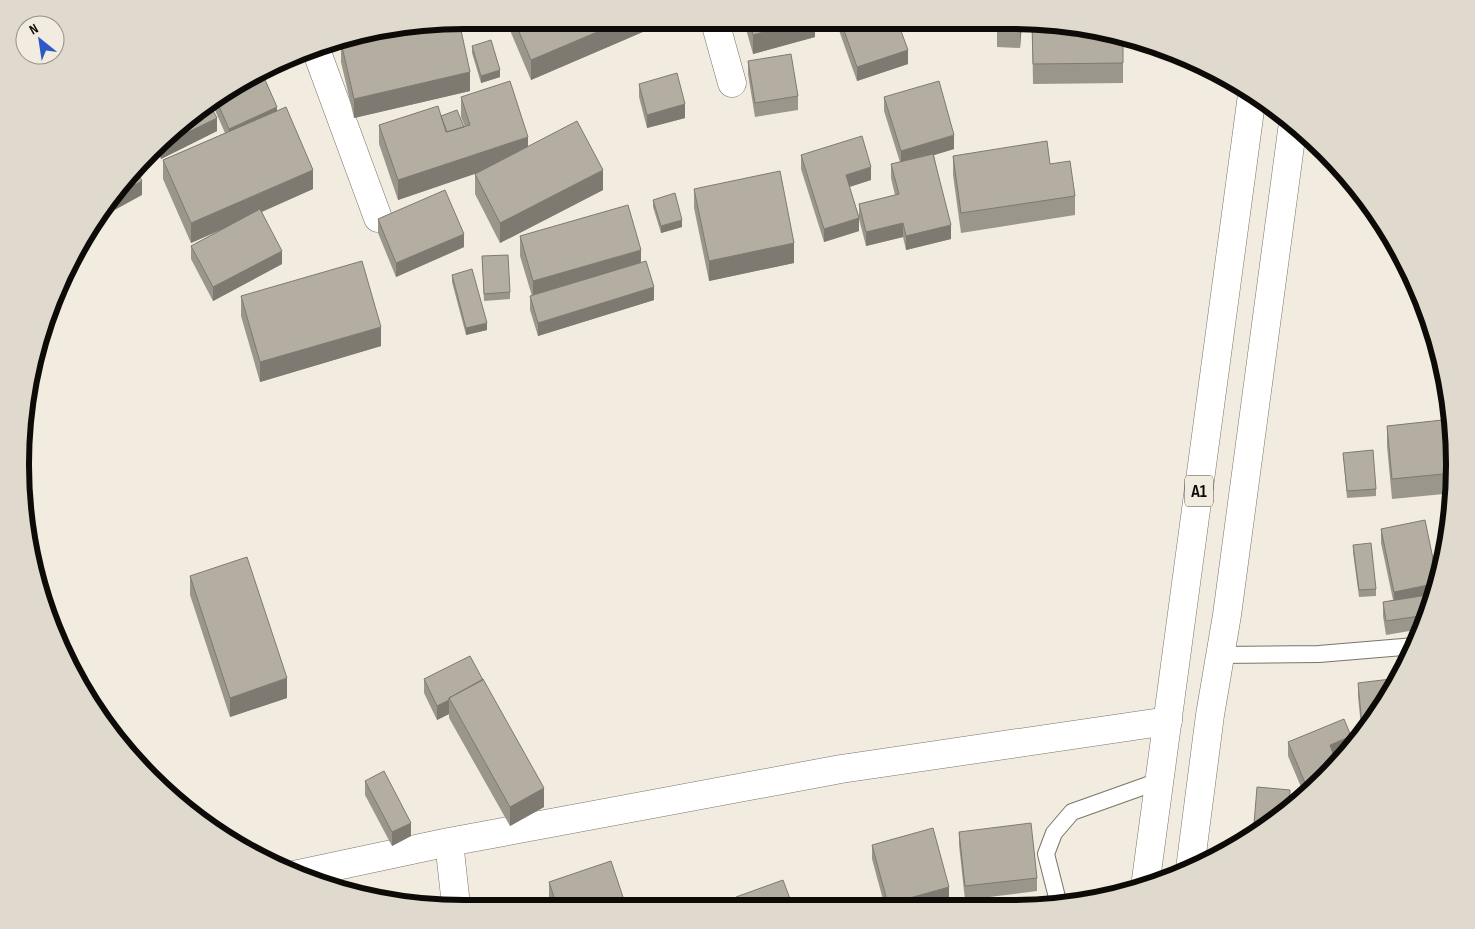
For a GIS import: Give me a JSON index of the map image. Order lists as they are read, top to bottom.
{
  "streets": {
    "main road": ["A1"]
  },
  "north": "top left"
}
